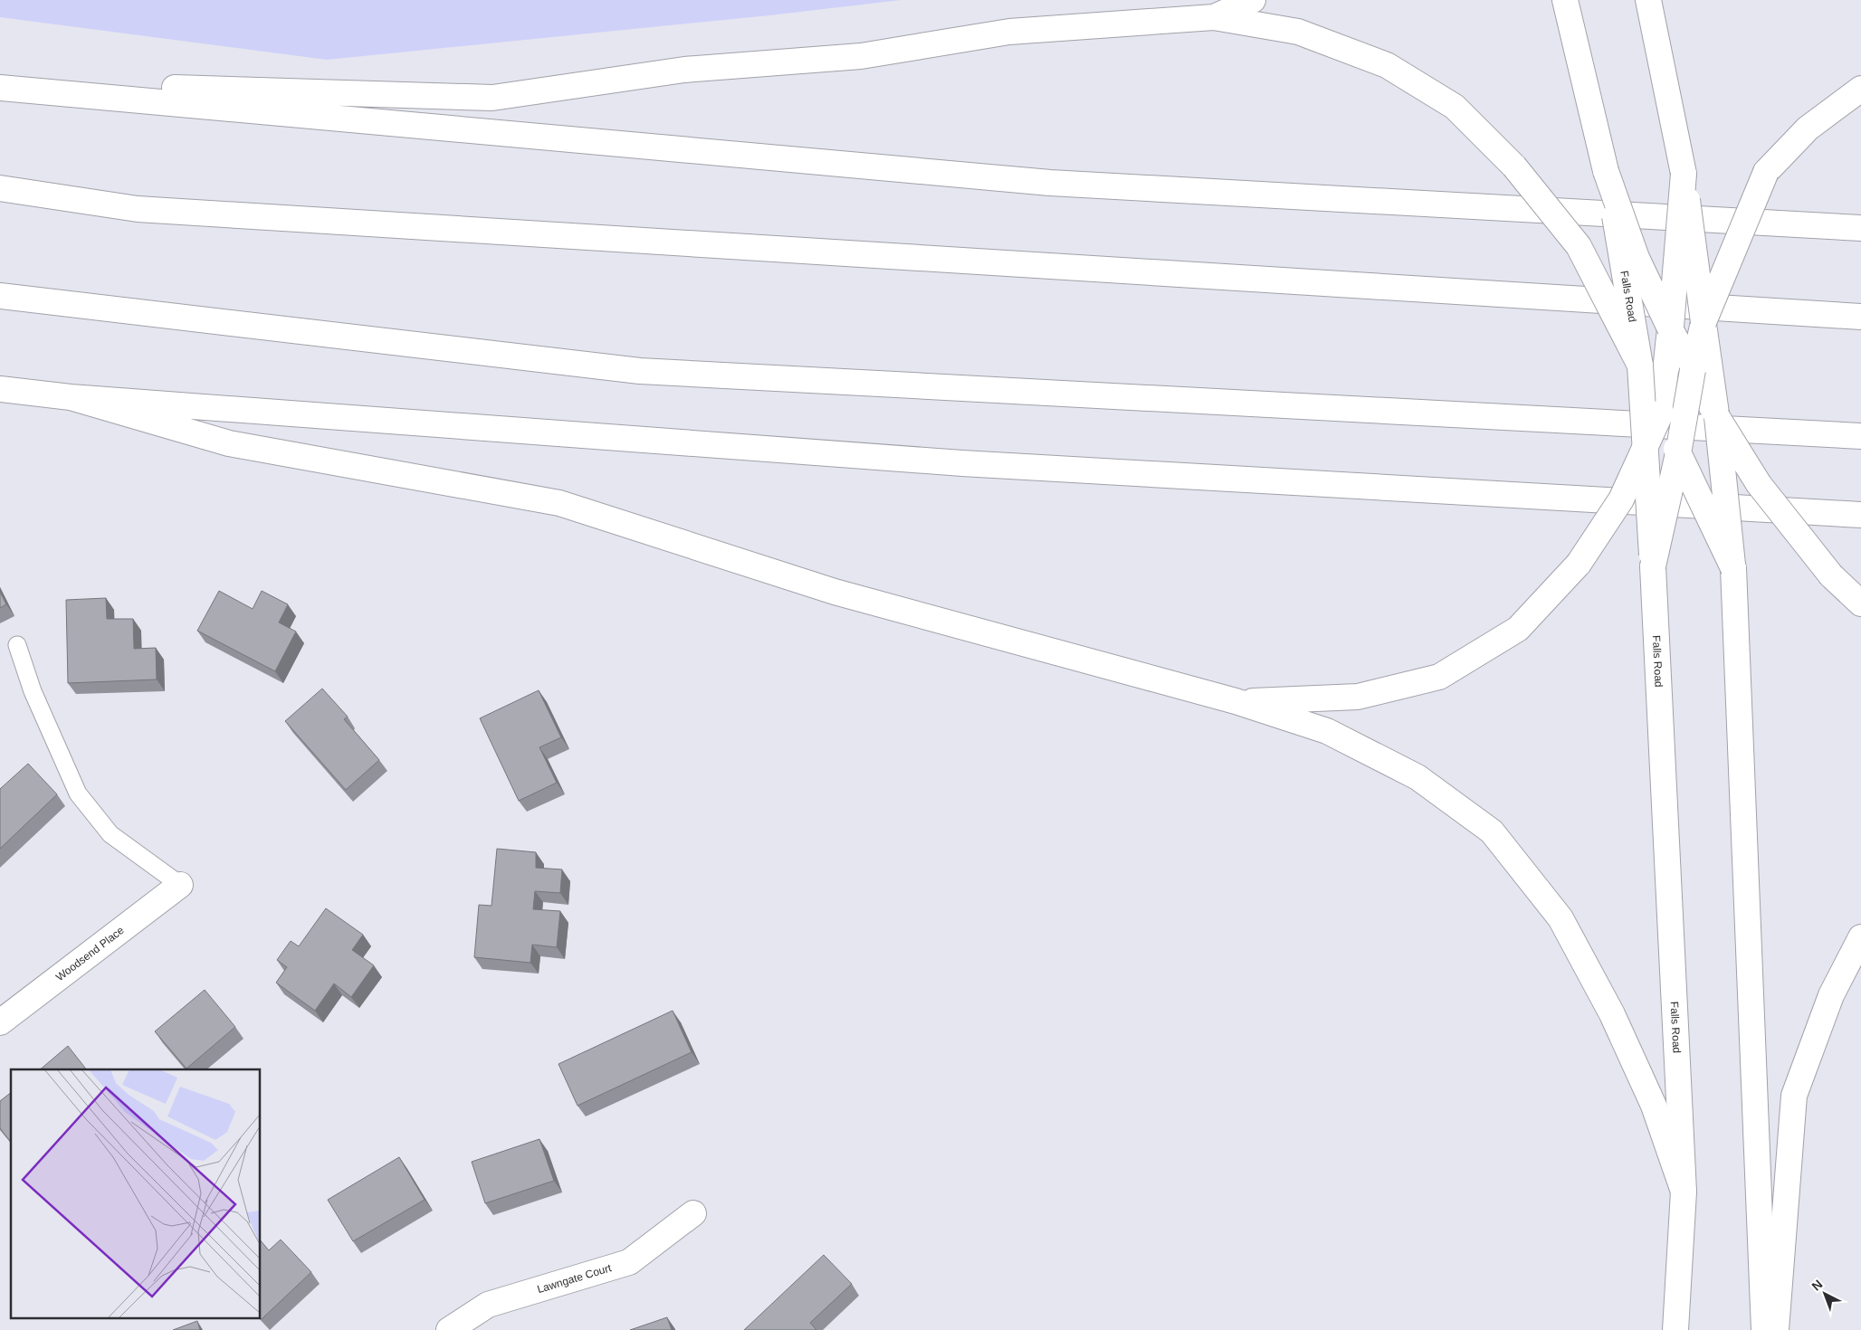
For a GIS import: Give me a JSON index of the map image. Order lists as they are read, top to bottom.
{
  "streets": {
    "main road": ["Falls Road", "Woodsend Place", "Lawngate Court"]
  },
  "north": "top left"
}
